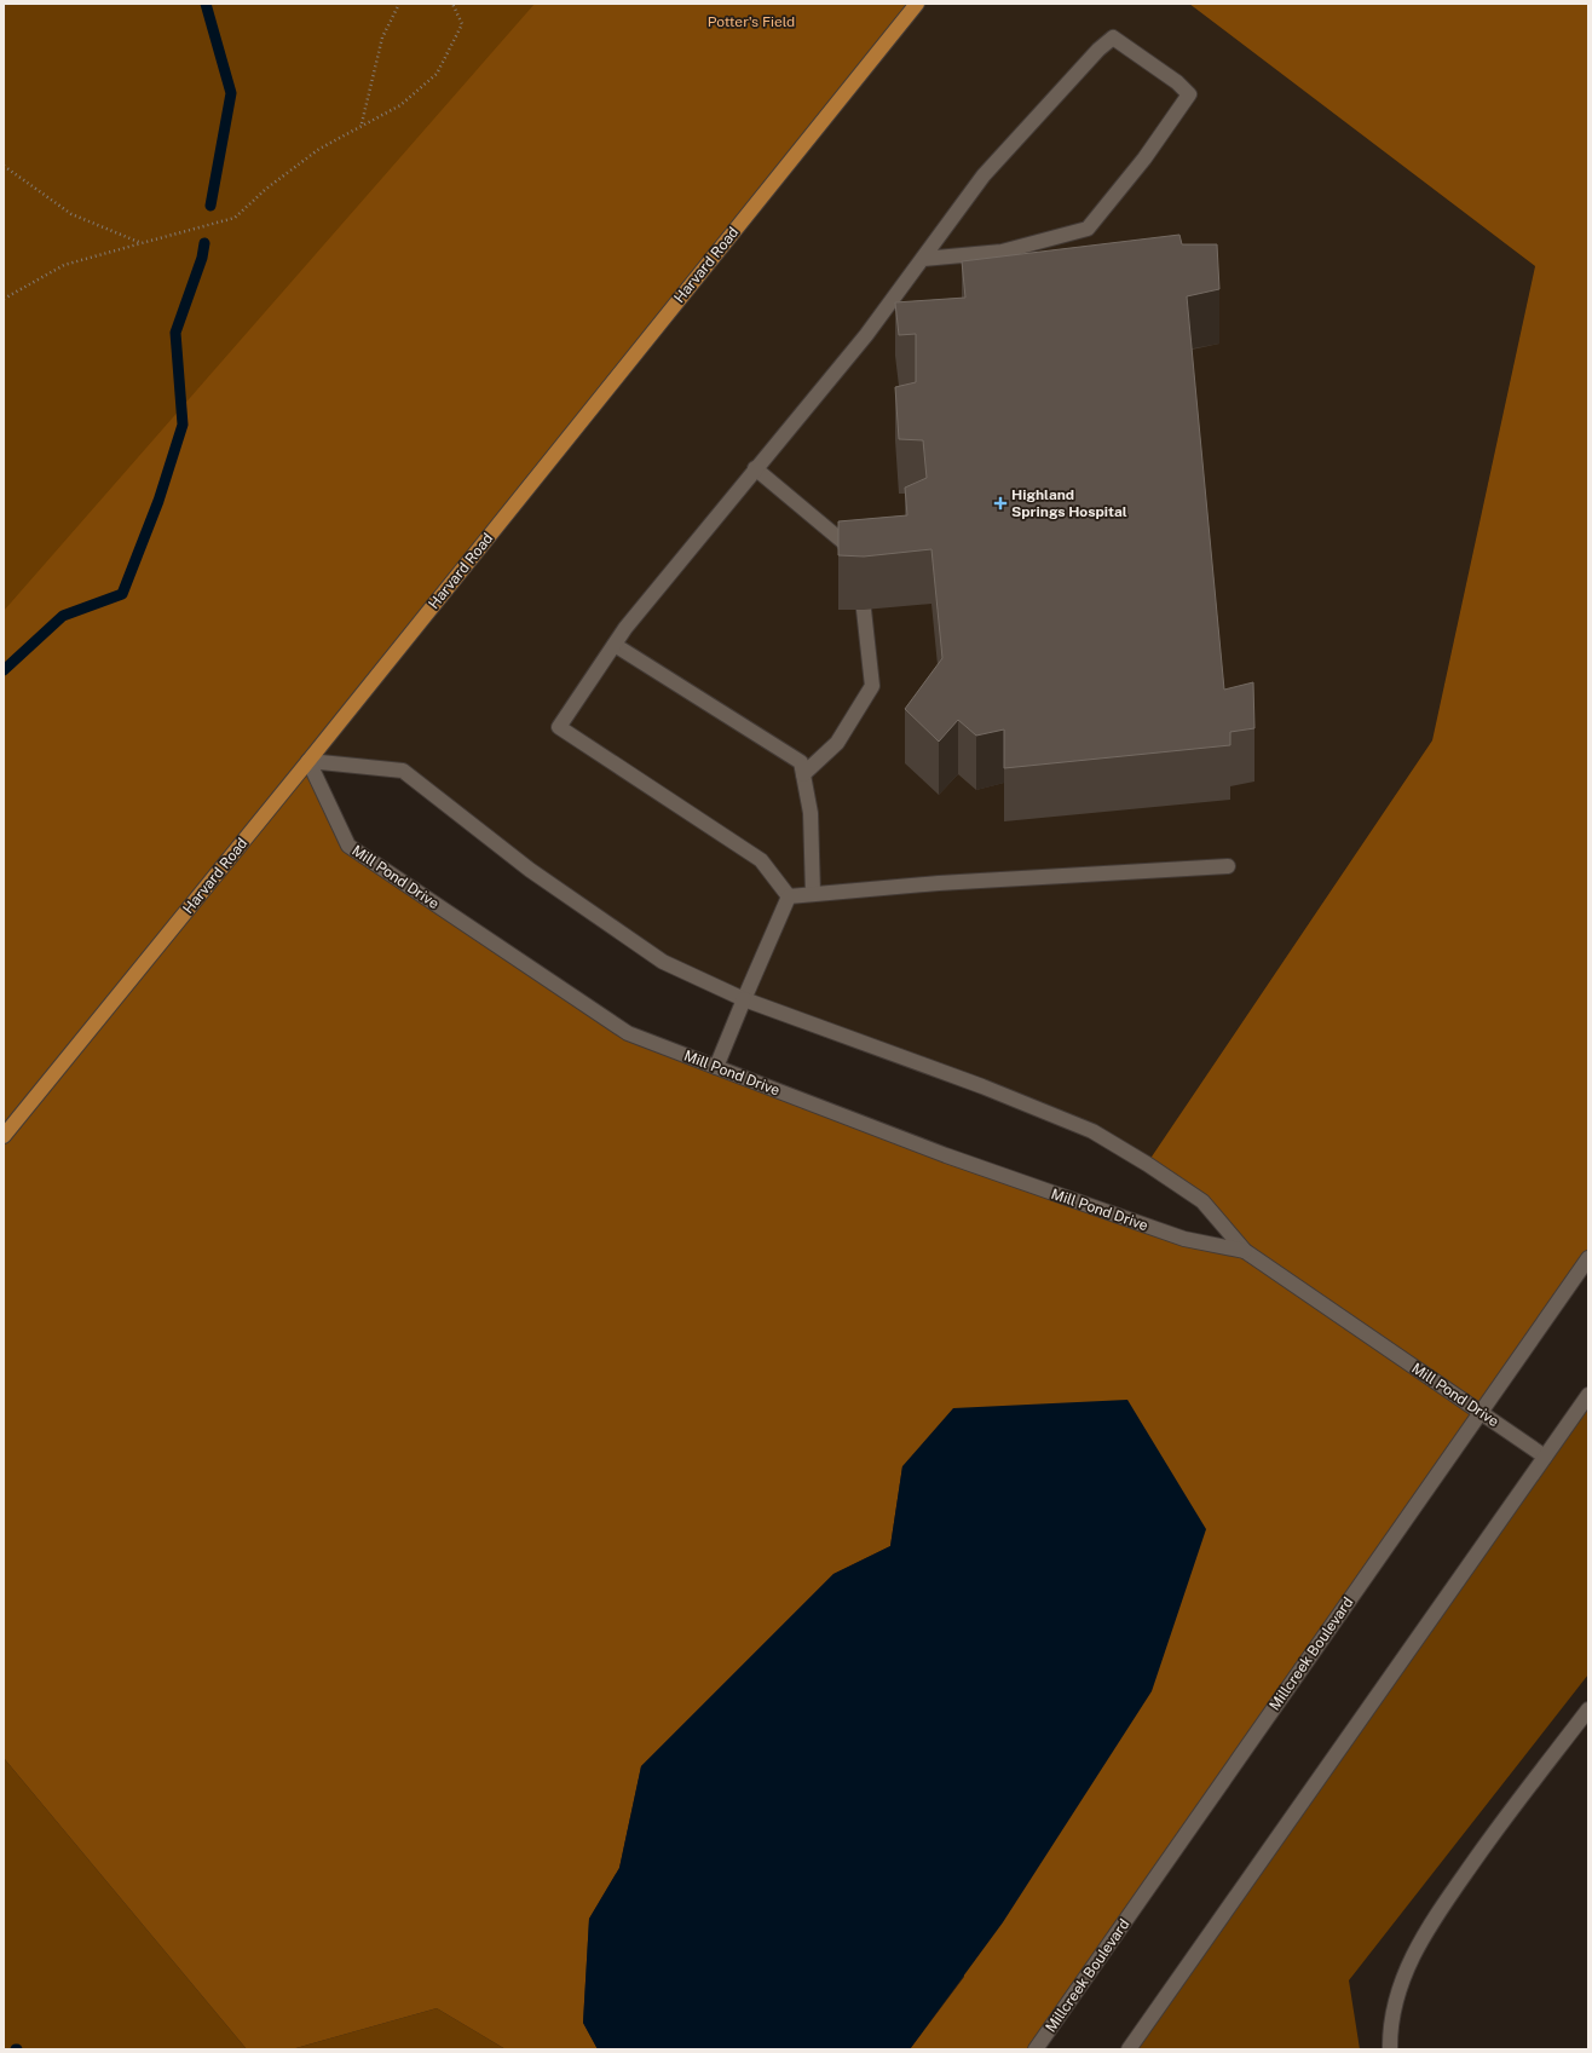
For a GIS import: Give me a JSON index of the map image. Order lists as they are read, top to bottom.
{
  "streets": {
    "main road": ["Harvard Road"],
    "street": ["Mill Pond Drive", "Millcreek Boulevard"]
  },
  "crossings": [
    ["Harvard Road", "Mill Pond Drive"],
    ["Mill Pond Drive", "Millcreek Boulevard"]
  ],
  "parks": ["Potter's Field"],
  "places": {
    "health": ["Highland Springs Hospital"]
  }
}
